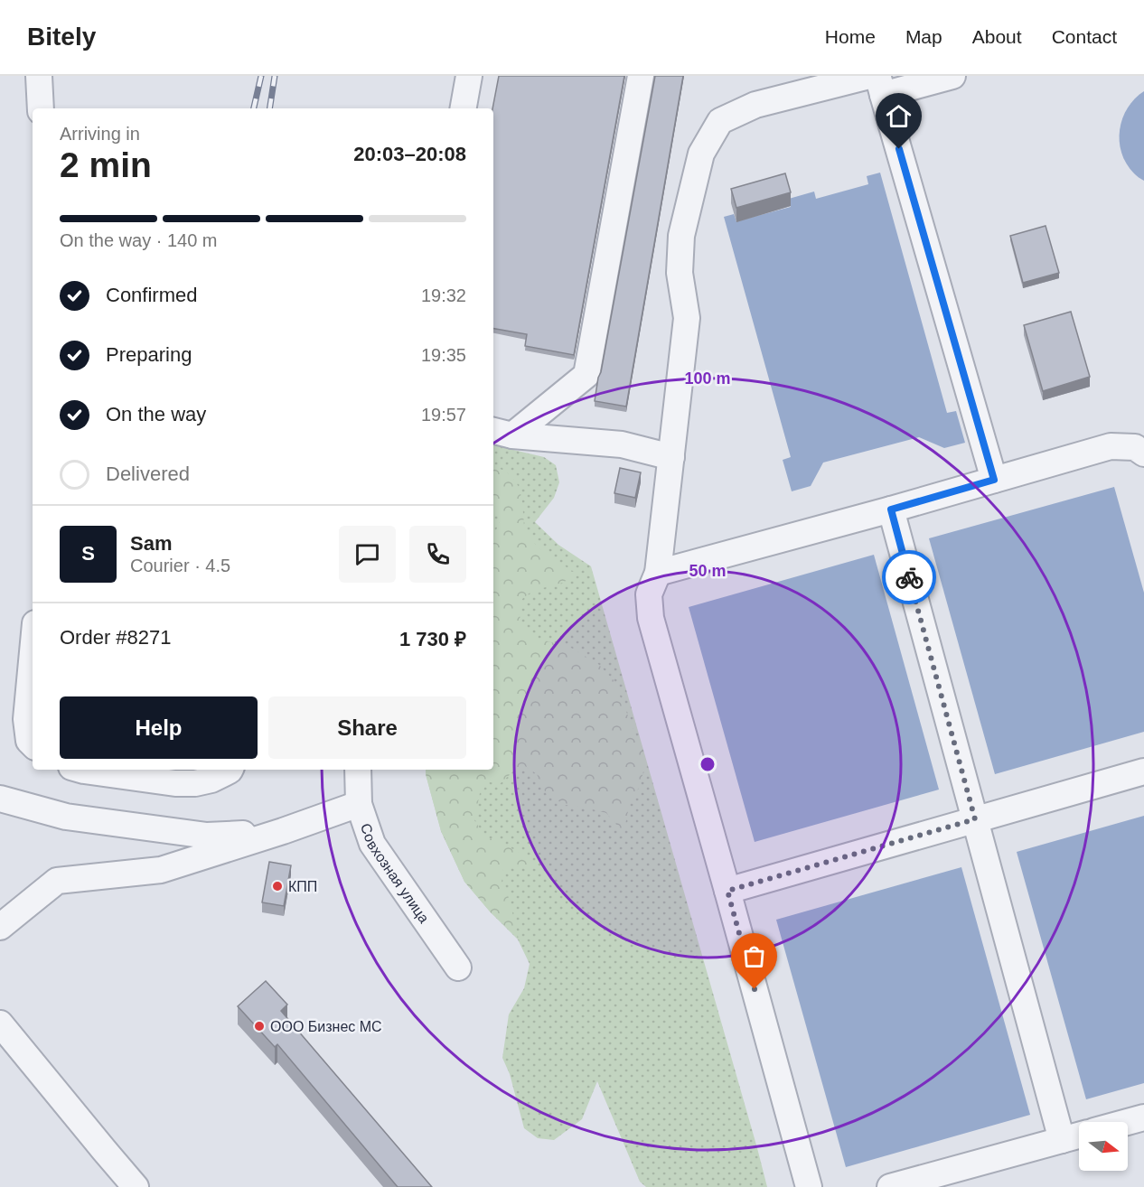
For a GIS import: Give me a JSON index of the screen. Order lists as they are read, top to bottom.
{
  "streets": {
    "street": ["Совхозная улица"]
  },
  "places": ["КПП", "ООО Бизнес МС"],
  "north": "right",
  "page": {
    "header": "Bitely",
    "nav": [
      "Home",
      "Map",
      "About",
      "Contact"
    ],
    "heading": ["2 min", "Arriving in", "20:03–20:08"],
    "panel": [
      "Sam",
      "Courier · 4.5",
      "Order #8271",
      "1 730 ₽"
    ],
    "bar": "On the way · 140 m",
    "list": [
      ["Confirmed", "19:32"],
      ["Preparing", "19:35"],
      ["On the way", "19:57"],
      "Delivered"
    ],
    "round": "S",
    "buttons": ["Help", "Share"]
  },
  "rings": ["100 m", "50 m"]
}
